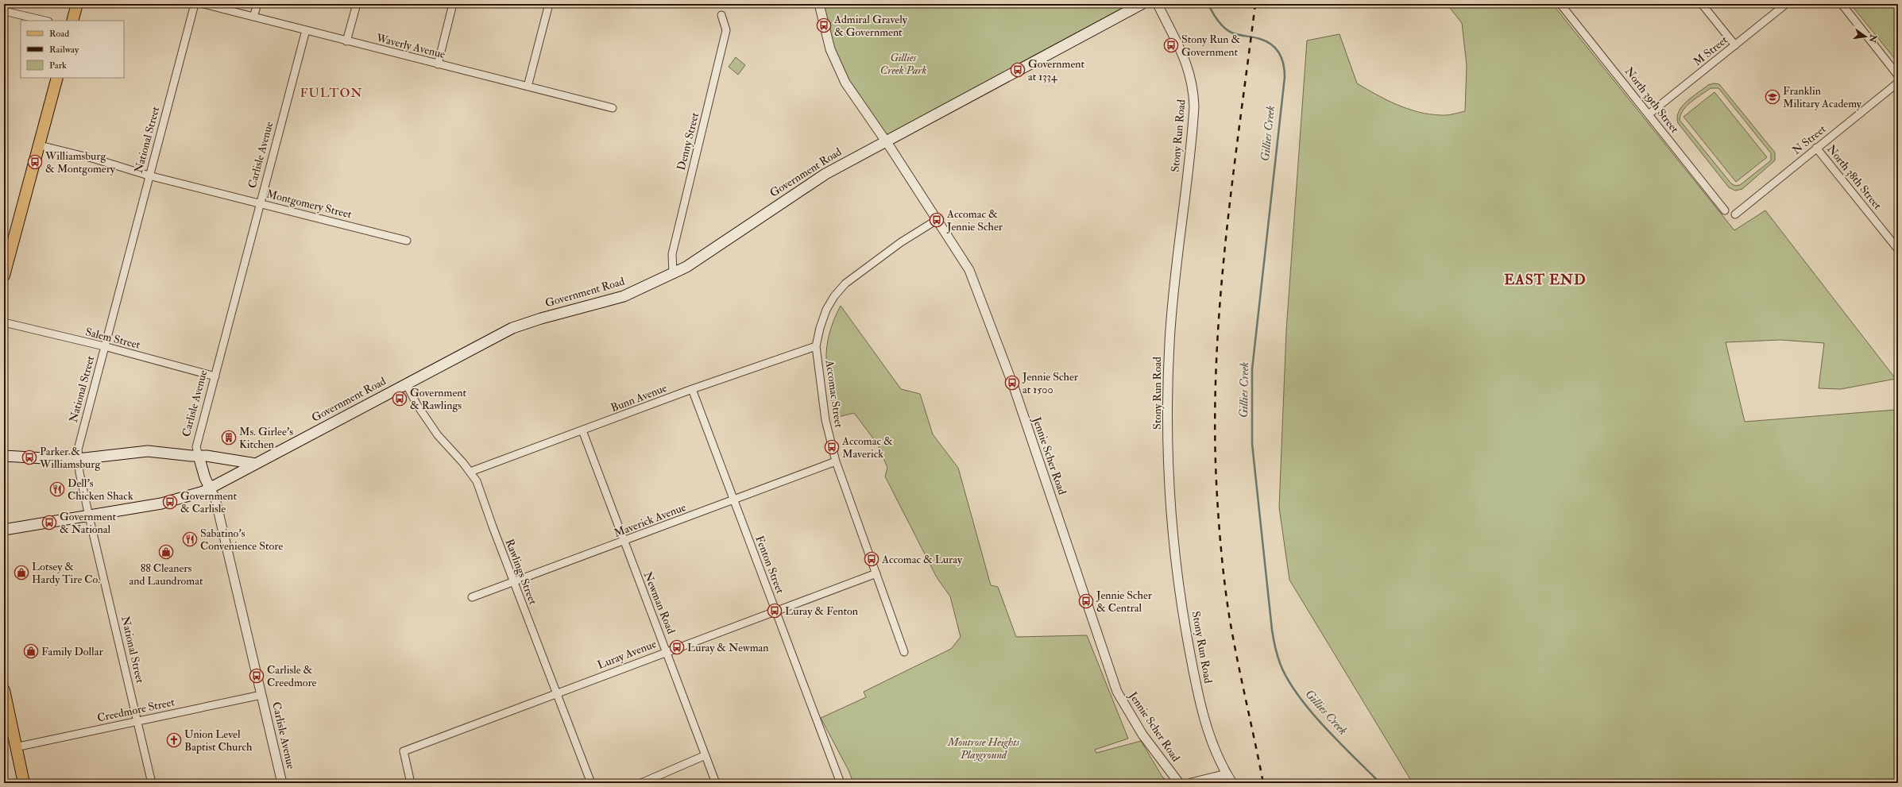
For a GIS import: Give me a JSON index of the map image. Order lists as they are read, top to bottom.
{
  "streets": {
    "main road": ["Carlisle Avenue", "Government Road"],
    "street": [
      "Waverly Avenue",
      "M Street",
      "North 39th Street",
      "Stony Run Road",
      "National Street",
      "N Street",
      "Denny Street",
      "North 38th Street",
      "Montgomery Street",
      "Salem Street",
      "Accomac Street",
      "Bunn Avenue",
      "Jennie Scher Road",
      "Maverick Avenue",
      "Fenton Street",
      "Rawlings Street",
      "Newman Road",
      "Luray Avenue",
      "Creedmore Street"
    ]
  },
  "crossings": [
    ["Waverly Avenue", "Carlisle Avenue"],
    ["M Street", "North 39th Street"],
    ["National Street", "Government Road"],
    ["National Street", "Montgomery Street"],
    ["National Street", "Salem Street"],
    ["National Street", "Creedmore Street"],
    ["N Street", "North 38th Street"],
    ["Denny Street", "Government Road"],
    ["Carlisle Avenue", "Government Road"],
    ["Carlisle Avenue", "Montgomery Street"],
    ["Carlisle Avenue", "Salem Street"],
    ["Carlisle Avenue", "Creedmore Street"],
    ["Government Road", "Jennie Scher Road"],
    ["Government Road", "Rawlings Street"],
    ["Accomac Street", "Bunn Avenue"],
    ["Accomac Street", "Jennie Scher Road"],
    ["Accomac Street", "Maverick Avenue"],
    ["Accomac Street", "Luray Avenue"],
    ["Bunn Avenue", "Fenton Street"],
    ["Bunn Avenue", "Rawlings Street"],
    ["Bunn Avenue", "Newman Road"],
    ["Maverick Avenue", "Fenton Street"],
    ["Maverick Avenue", "Rawlings Street"],
    ["Maverick Avenue", "Newman Road"],
    ["Fenton Street", "Luray Avenue"],
    ["Rawlings Street", "Luray Avenue"],
    ["Newman Road", "Luray Avenue"]
  ],
  "districts": ["FULTON", "EAST END"],
  "water": ["Gillies Creek"],
  "parks": ["Gillies Creek Park", "Montrose Heights Playground"],
  "places": {
    "bus stop": [
      "Admiral Gravely & Government",
      "Stony Run & Government",
      "Government at 1334",
      "Williamsburg & Montgomery",
      "Accomac & Jennie Scher",
      "Jennie Scher at 1500",
      "Government & Rawlings",
      "Accomac & Maverick",
      "Parker & Williamsburg",
      "Government & Carlisle",
      "Government & National",
      "Accomac & Luray",
      "Jennie Scher & Central",
      "Luray & Fenton",
      "Luray & Newman",
      "Carlisle & Creedmore"
    ],
    "school or university": ["Franklin Military Academy"],
    "building": ["Ms. Girlee's Kitchen"],
    "restaurant": ["Dell's Chicken Shack", "Sabatino's Convenience Store"],
    "shop": ["88 Cleaners and Laundromat", "Lotsey & Hardy Tire Co.", "Family Dollar"],
    "church": ["Union Level Baptist Church"]
  },
  "legend": ["Road", "Railway", "Park"],
  "north": "right"
}
